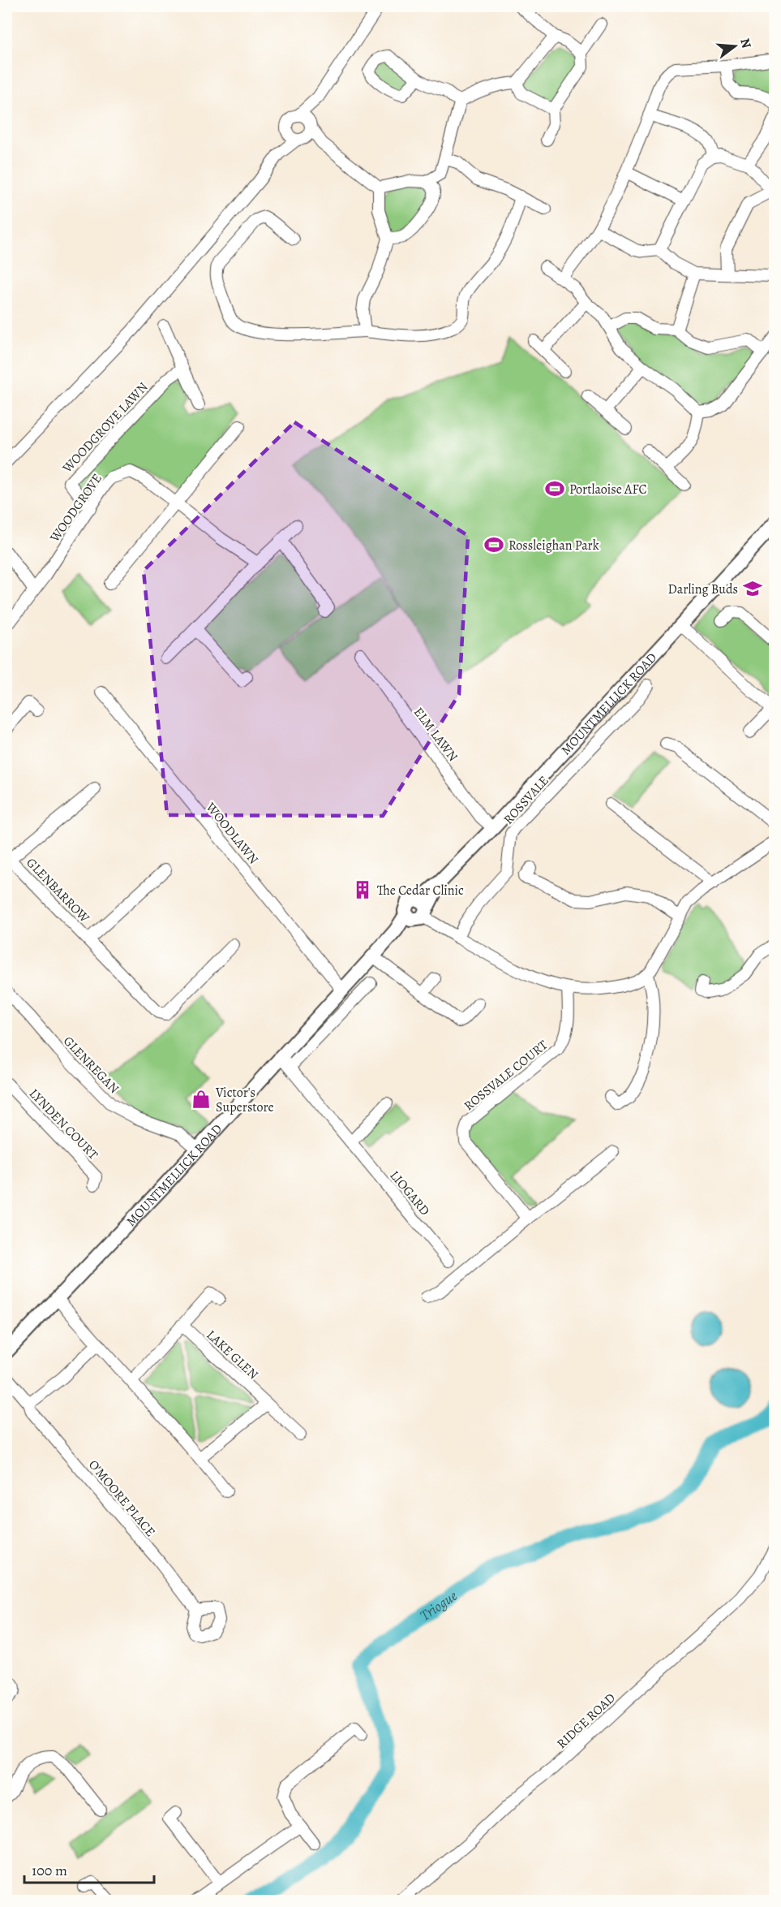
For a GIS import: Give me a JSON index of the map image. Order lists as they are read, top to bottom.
{
  "streets": {
    "main road": ["MOUNTMELLICK ROAD"],
    "street": [
      "WOODGROVE LAWN",
      "WOODGROVE",
      "ELM LAWN",
      "ROSSVALE",
      "WOODLAWN",
      "GLENBARROW",
      "GLENREGAN",
      "ROSSVALE COURT",
      "LYNDEN COURT",
      "LIOGARD",
      "LAKE GLEN",
      "O'MOORE PLACE",
      "RIDGE ROAD"
    ]
  },
  "crossings": [
    ["WOODGROVE LAWN", "WOODGROVE"],
    ["MOUNTMELLICK ROAD", "ELM LAWN"],
    ["MOUNTMELLICK ROAD", "WOODLAWN"],
    ["MOUNTMELLICK ROAD", "GLENREGAN"],
    ["MOUNTMELLICK ROAD", "LIOGARD"]
  ],
  "water": ["Triogue"],
  "places": {
    "sports": ["Portlaoise AFC", "Rossleighan Park"],
    "school or university": ["Darling Buds"],
    "building": ["The Cedar Clinic"],
    "shop": ["Victor's Superstore"]
  },
  "scale_bar": "100 m",
  "north": "right"
}
